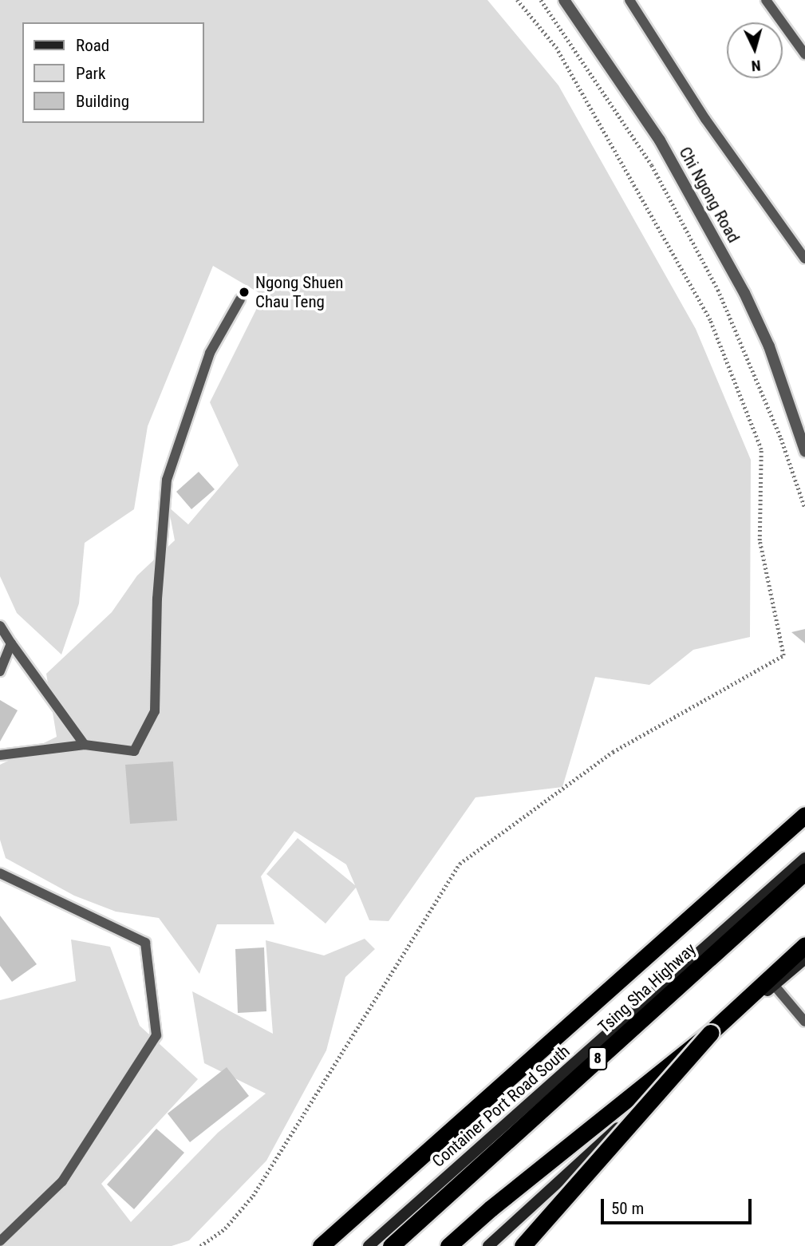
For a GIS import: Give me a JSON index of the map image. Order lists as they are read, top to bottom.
{
  "streets": {
    "highway": ["Tsing Sha Highway", "8"],
    "street": ["Chi Ngong Road", "Container Port Road South"]
  },
  "places": ["Ngong Shuen Chau Teng"],
  "legend": ["Road", "Park", "Building"],
  "scale_bar": "50 m",
  "north": "bottom"
}
